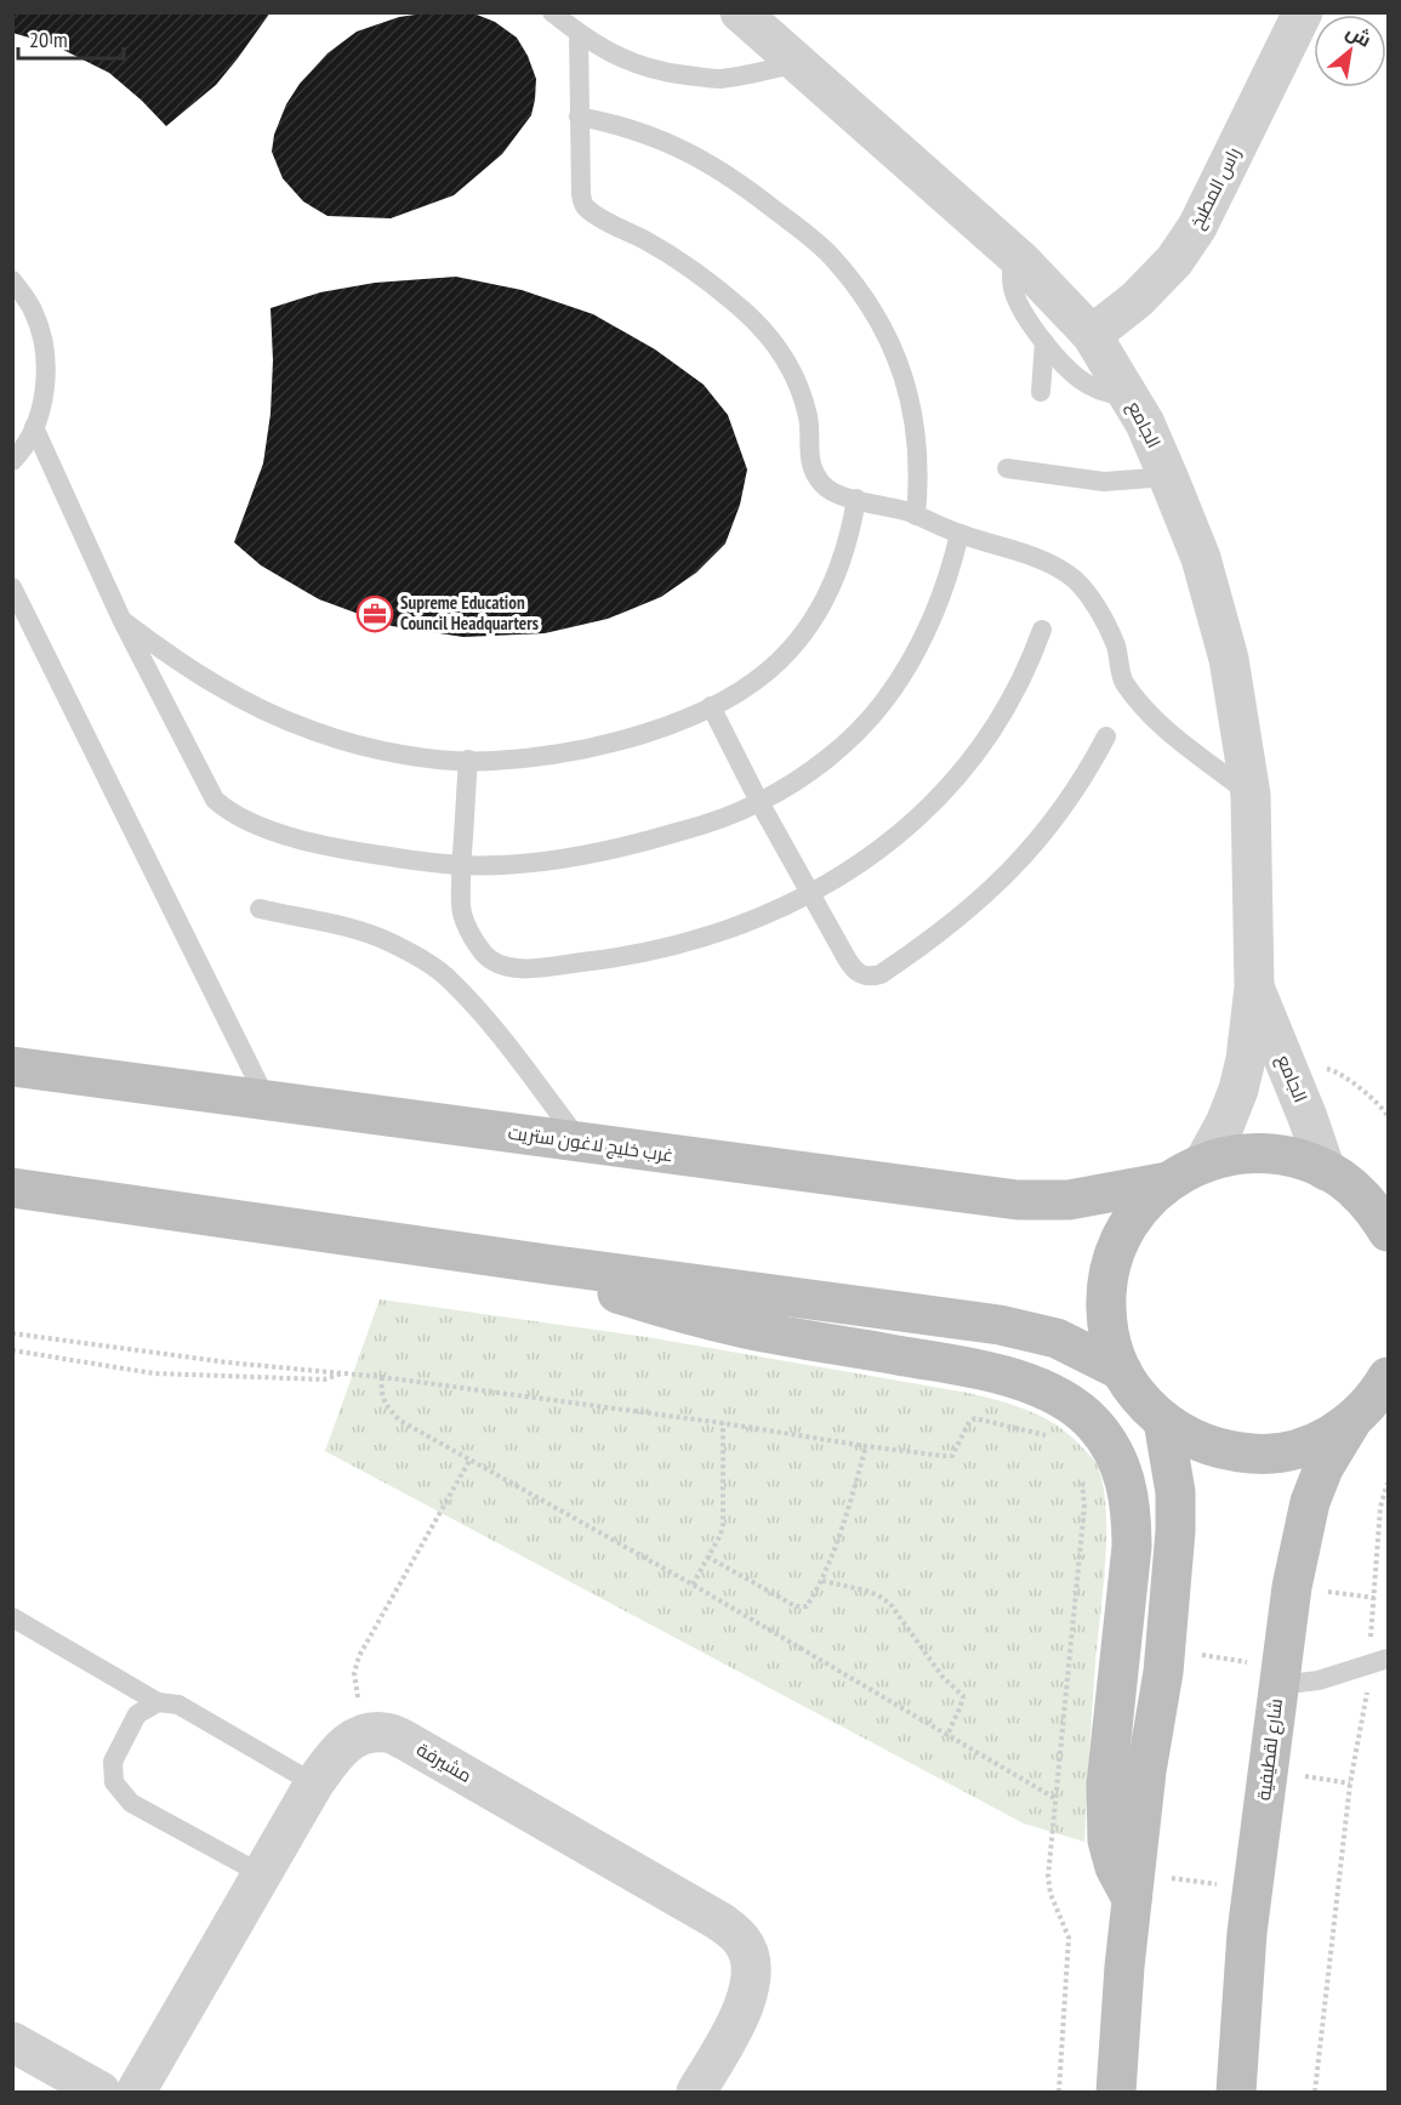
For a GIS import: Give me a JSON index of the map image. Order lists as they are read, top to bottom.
{
  "streets": {
    "street": [
      "راس المطبخ",
      "الجامع",
      "غرب خليج لاغون ستريت",
      "شارع لقطيفية",
      "مشيرفة"
    ]
  },
  "crossings": [
    ["راس المطبخ", "الجامع"]
  ],
  "places": {
    "office": ["Supreme Education Council Headquarters"]
  },
  "scale_bar": "20 m",
  "north": "top right"
}
